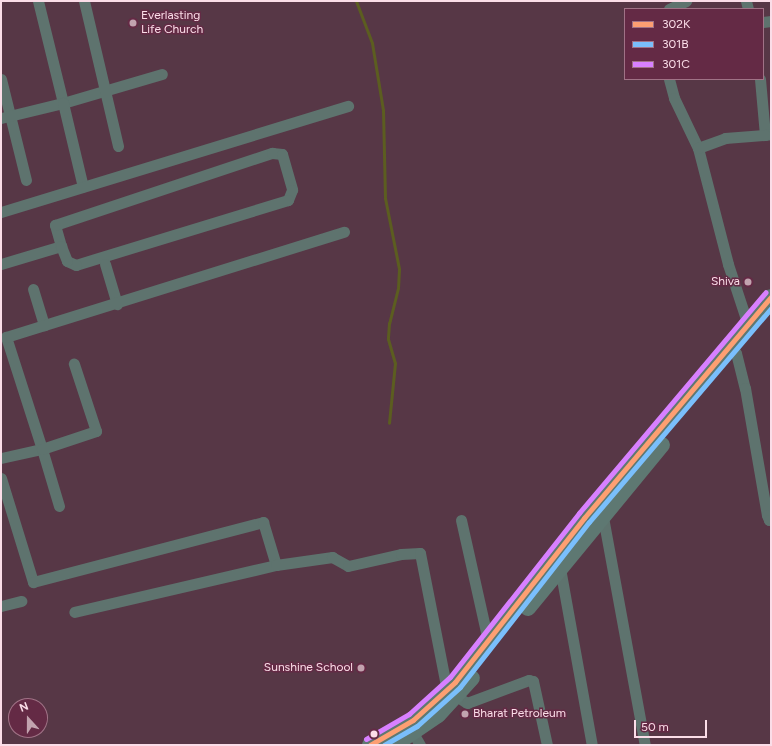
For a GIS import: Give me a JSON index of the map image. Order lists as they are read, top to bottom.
{
  "places": [
    "Everlasting Life Church",
    "Shiva",
    "Sunshine School",
    "Bharat Petroleum"
  ],
  "lines": ["transit line 301C", "transit line 302K", "transit line 301B"],
  "legend": ["302K", "301B", "301C"],
  "scale_bar": "50 m",
  "north": "top"
}
